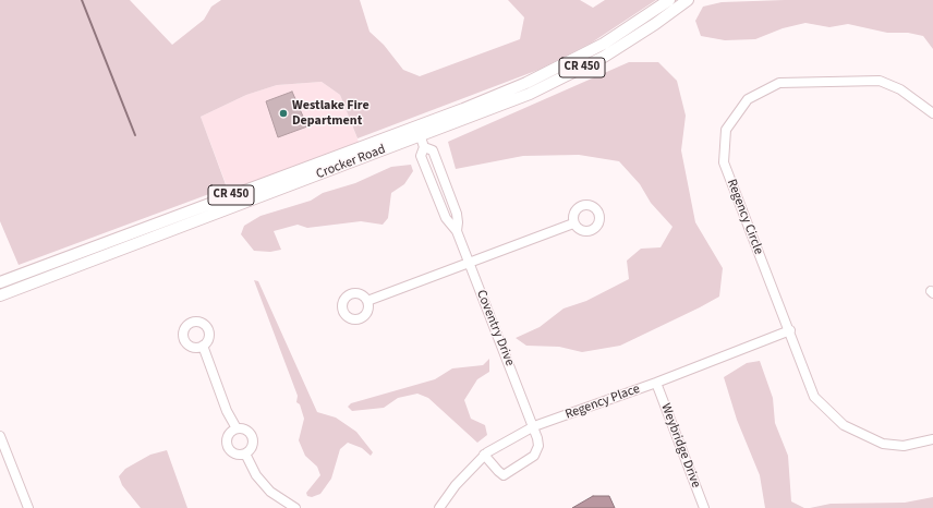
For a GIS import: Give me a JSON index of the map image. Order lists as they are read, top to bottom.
{
  "streets": {
    "main road": ["CR 450", "Crocker Road"],
    "street": [
      "Regency Circle",
      "Coventry Drive",
      "Regency Place",
      "Weybridge Drive"
    ]
  },
  "crossings": [
    ["Crocker Road", "Coventry Drive"],
    ["Regency Circle", "Regency Place"],
    ["Coventry Drive", "Regency Place"],
    ["Regency Place", "Weybridge Drive"]
  ],
  "places": ["Westlake Fire Department"]
}
